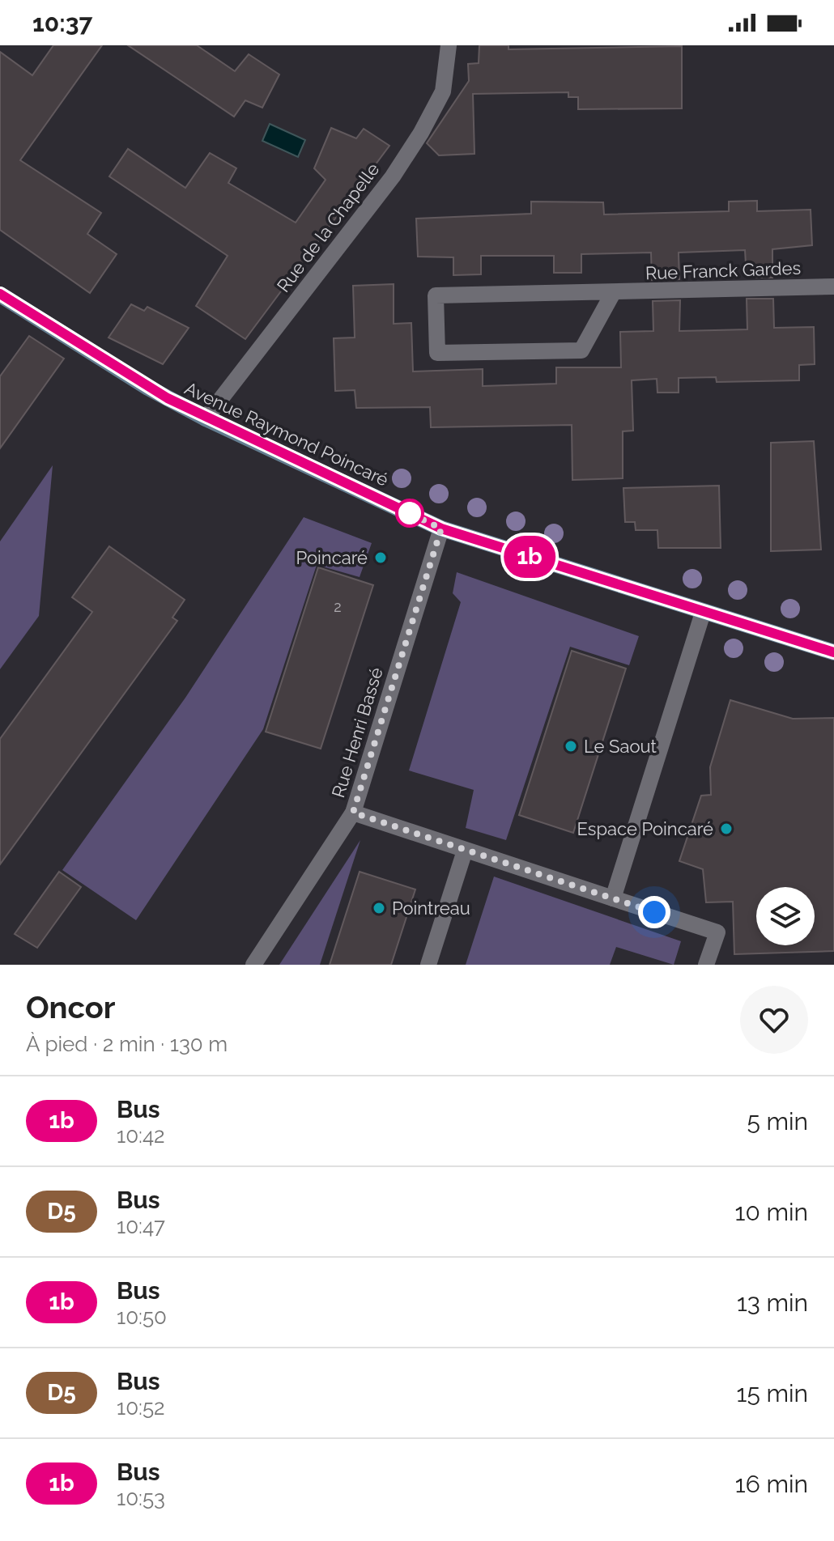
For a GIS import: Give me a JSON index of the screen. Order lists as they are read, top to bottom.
{
  "streets": {
    "main road": ["Avenue Raymond Poincaré"],
    "street": ["Rue de la Chapelle", "Rue Franck Gardes", "Rue Henri Bassé"]
  },
  "crossings": [
    ["Rue de la Chapelle", "Avenue Raymond Poincaré"],
    ["Avenue Raymond Poincaré", "Rue Henri Bassé"]
  ],
  "places": [
    "Poincaré",
    "Le Saout",
    "Espace Poincaré",
    "Pointreau"
  ],
  "lines": ["bus line 1b"],
  "house_numbers": ["2"],
  "page": {
    "status": "10:37",
    "on_map": "1b",
    "heading": ["Oncor", "À pied · 2 min · 130 m"],
    "list": [
      {
        "mark": "1b",
        "name": "Bus",
        "note": "10:42",
        "value": "5 min"
      },
      {
        "mark": "D5",
        "name": "Bus",
        "note": "10:47",
        "value": "10 min"
      },
      {
        "mark": "1b",
        "name": "Bus",
        "note": "10:50",
        "value": "13 min"
      },
      {
        "mark": "D5",
        "name": "Bus",
        "note": "10:52",
        "value": "15 min"
      },
      {
        "mark": "1b",
        "name": "Bus",
        "note": "10:53",
        "value": "16 min"
      }
    ]
  }
}
